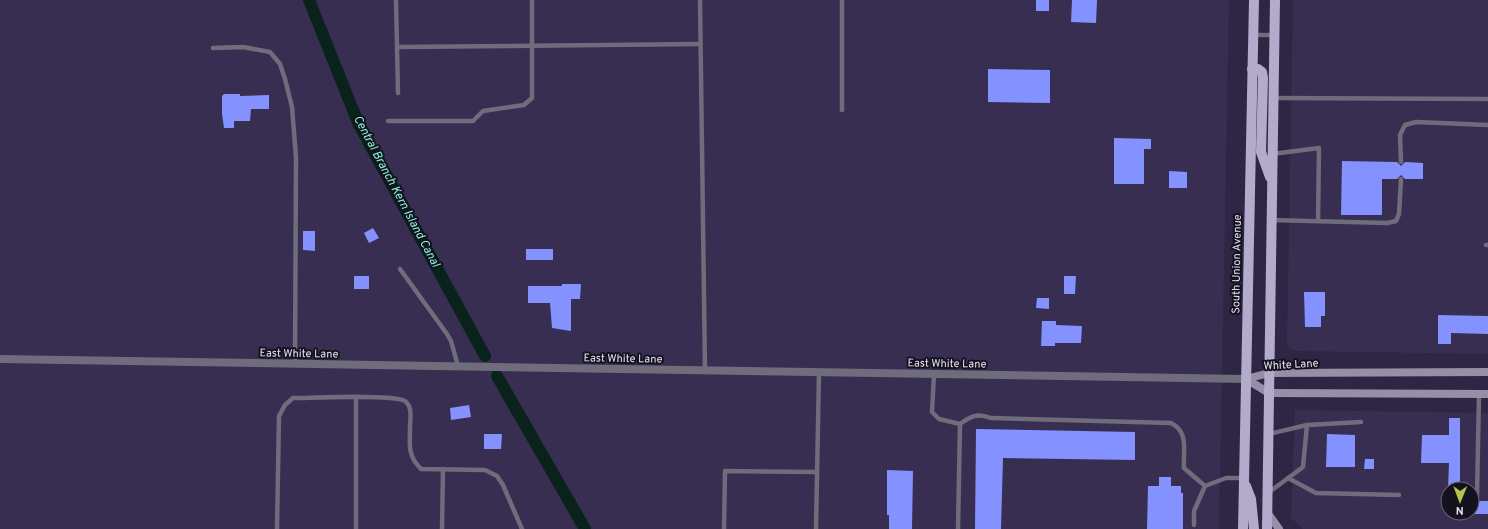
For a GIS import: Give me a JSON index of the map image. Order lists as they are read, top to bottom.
{
  "streets": {
    "main road": ["South Union Avenue", "White Lane"],
    "street": ["East White Lane"]
  },
  "crossings": [
    ["South Union Avenue", "East White Lane"],
    ["South Union Avenue", "White Lane"],
    ["East White Lane", "White Lane"]
  ],
  "water": ["Central Branch Kern Island Canal"],
  "north": "bottom"
}
